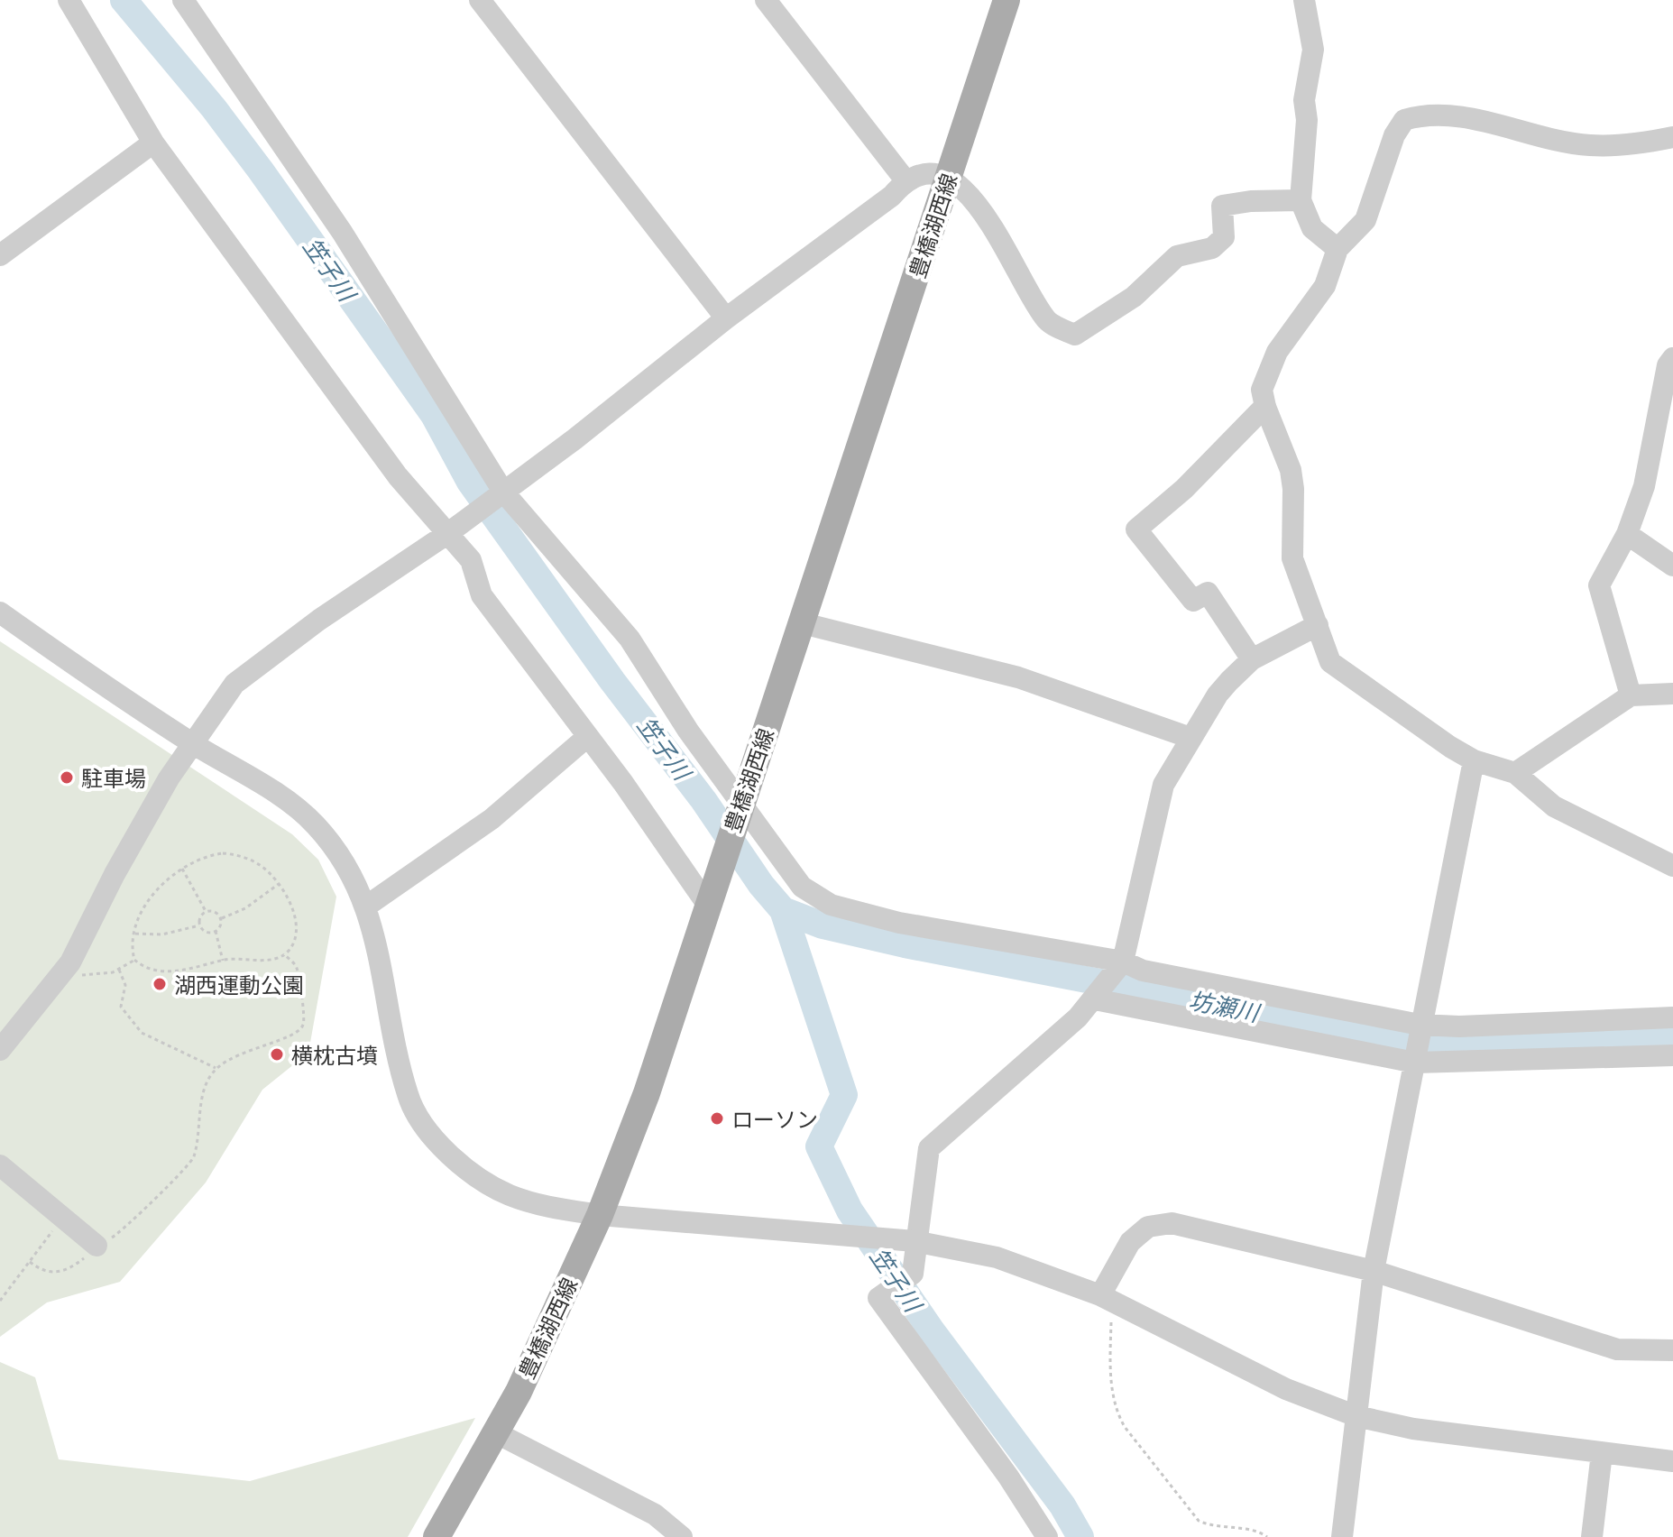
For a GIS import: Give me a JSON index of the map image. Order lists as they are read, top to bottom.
{
  "streets": {
    "main road": ["豊橋湖西線"]
  },
  "water": ["笠子川", "坊瀬川"],
  "places": [
    "駐車場",
    "湖西運動公園",
    "横枕古墳",
    "ローソン"
  ]
}
